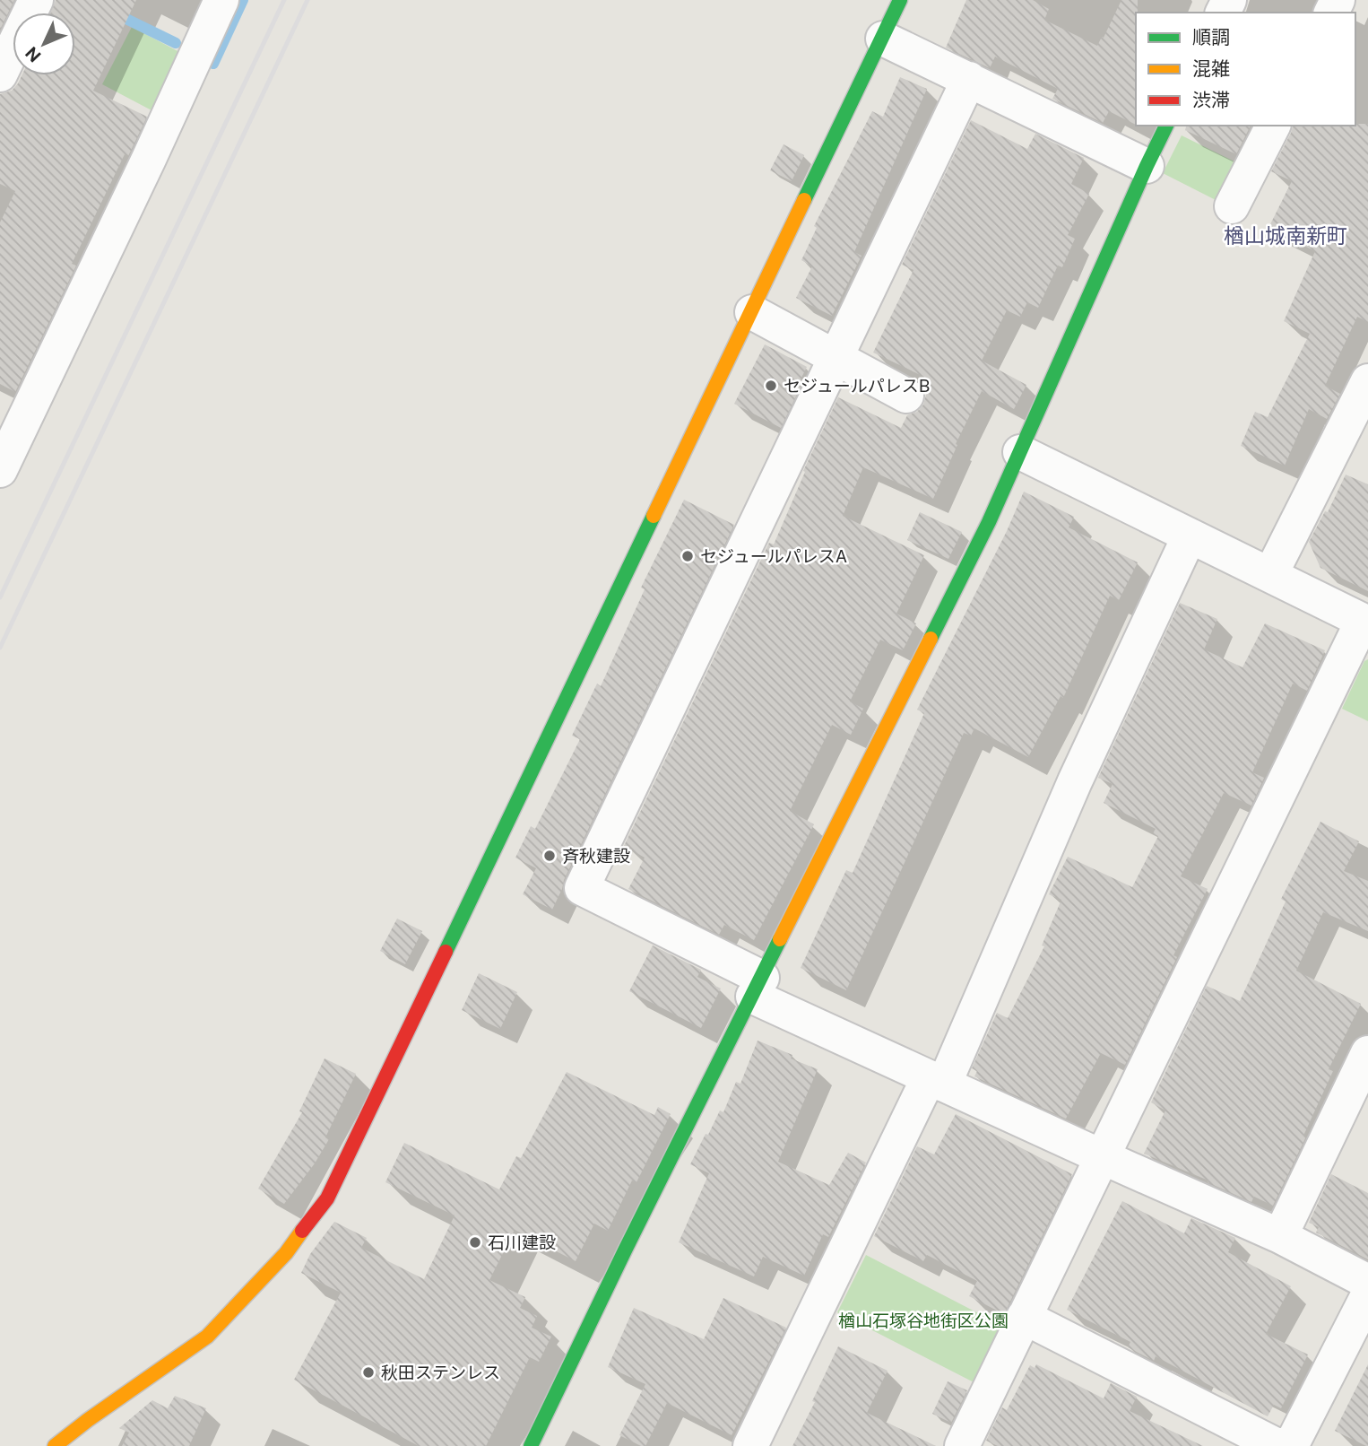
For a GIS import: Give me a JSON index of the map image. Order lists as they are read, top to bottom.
{
  "districts": ["楢山城南新町"],
  "parks": ["楢山石塚谷地街区公園"],
  "places": [
    "セジュールパレスB",
    "セジュールパレスA",
    "斉秋建設",
    "石川建設",
    "秋田ステンレス"
  ],
  "legend": ["順調", "混雑", "渋滞"],
  "north": "bottom left"
}
